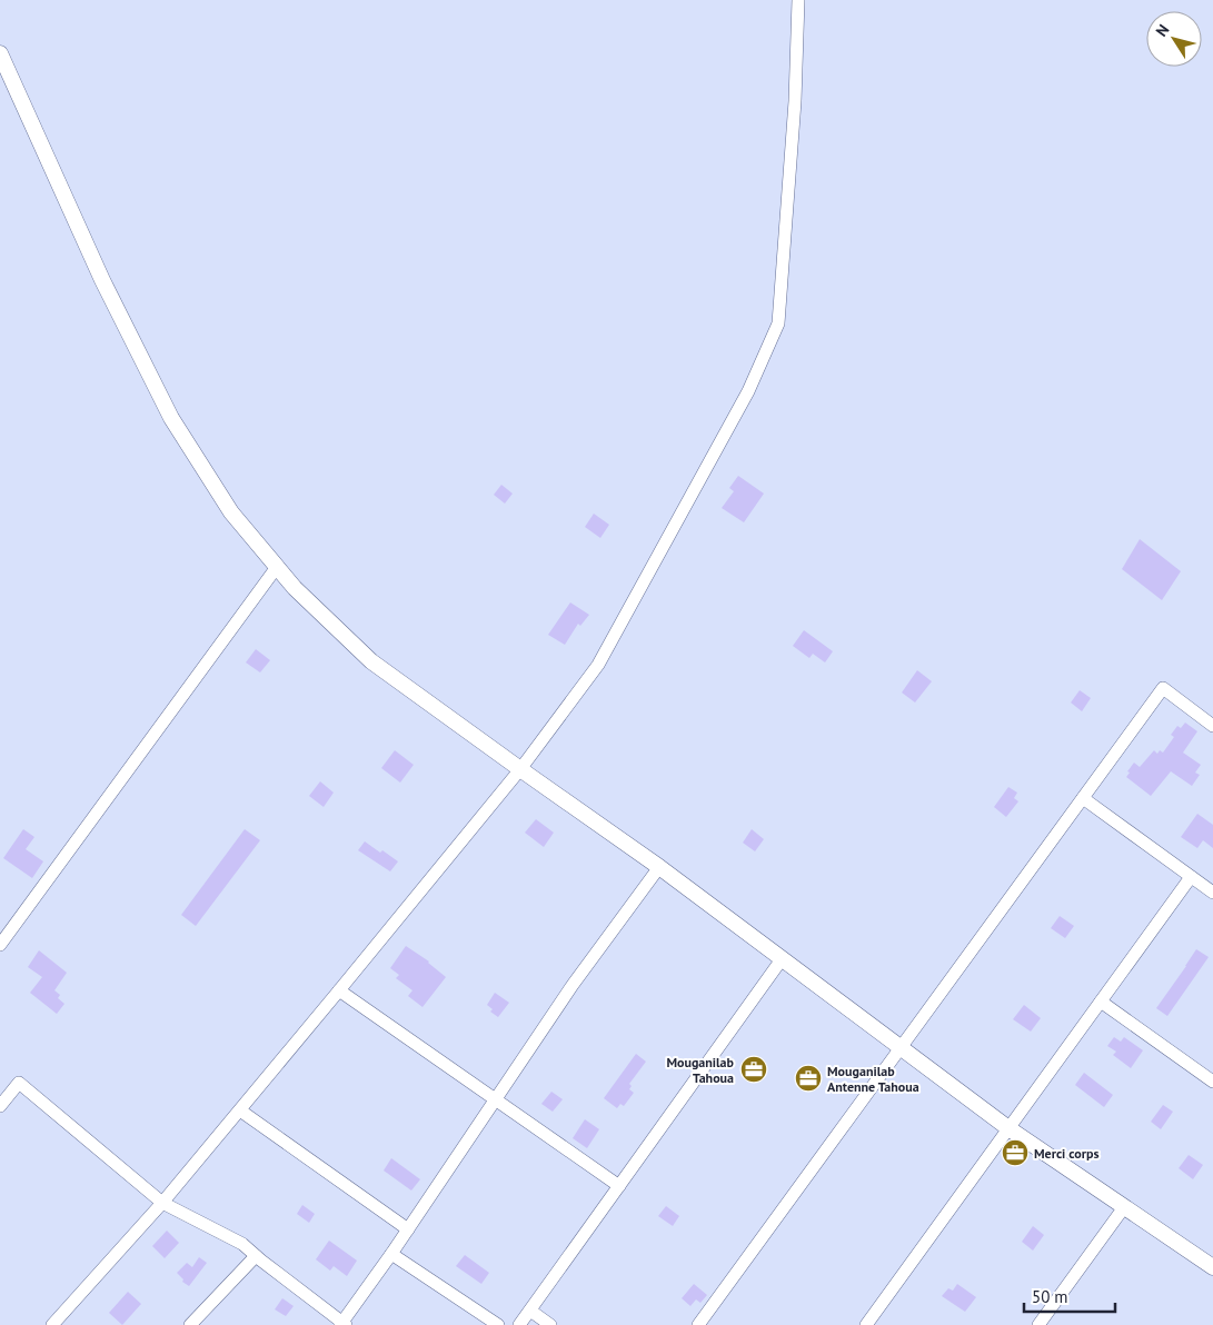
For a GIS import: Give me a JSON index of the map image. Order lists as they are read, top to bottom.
{
  "places": {
    "office": ["Mouganilab Tahoua", "Mouganilab Antenne Tahoua", "Merci corps"]
  },
  "scale_bar": "50 m",
  "north": "top left"
}
